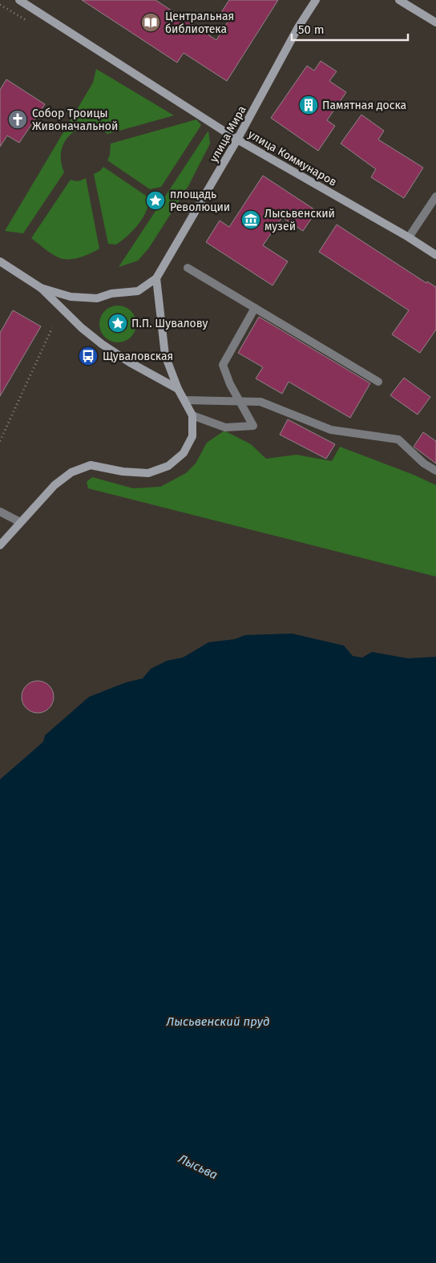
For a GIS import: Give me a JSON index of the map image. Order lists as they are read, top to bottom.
{
  "streets": {
    "main road": ["улица Мира", "улица Коммунаров"]
  },
  "crossings": [
    ["улица Мира", "улица Коммунаров"]
  ],
  "water": ["Лысьвенский пруд", "Лысьва"],
  "places": {
    "library": ["Центральная библиотека"],
    "building": ["Памятная доска"],
    "church": ["Собор Троицы Живоначальной"],
    "place": ["площадь Революции", "П.П. Шувалову"],
    "museum": ["Лысьвенский музей"],
    "bus stop": ["Щуваловская"]
  },
  "scale_bar": "50 m"
}
